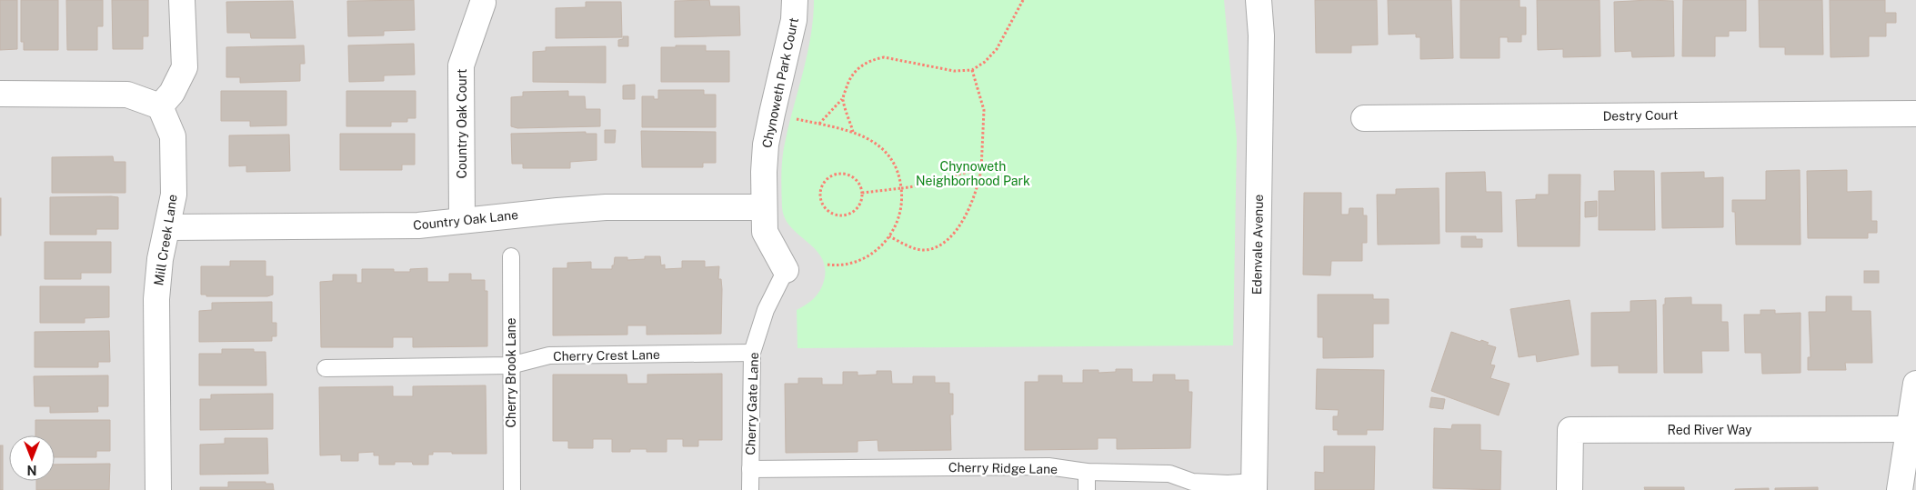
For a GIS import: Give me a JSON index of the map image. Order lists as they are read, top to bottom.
{
  "streets": {
    "street": [
      "Chynoweth Park Court",
      "Destry Court",
      "Country Oak Court",
      "Country Oak Lane",
      "Mill Creek Lane",
      "Edenvale Avenue",
      "Red River Way"
    ],
    "lane": [
      "Cherry Crest Lane",
      "Cherry Brook Lane",
      "Cherry Gate Lane",
      "Cherry Ridge Lane"
    ]
  },
  "crossings": [
    ["Chynoweth Park Court", "Country Oak Lane"],
    ["Chynoweth Park Court", "Cherry Gate Lane"],
    ["Country Oak Court", "Country Oak Lane"],
    ["Country Oak Lane", "Mill Creek Lane"],
    ["Edenvale Avenue", "Cherry Ridge Lane"],
    ["Cherry Crest Lane", "Cherry Brook Lane"],
    ["Cherry Crest Lane", "Cherry Gate Lane"],
    ["Cherry Gate Lane", "Cherry Ridge Lane"]
  ],
  "parks": ["Chynoweth Neighborhood Park"],
  "north": "bottom"
}
